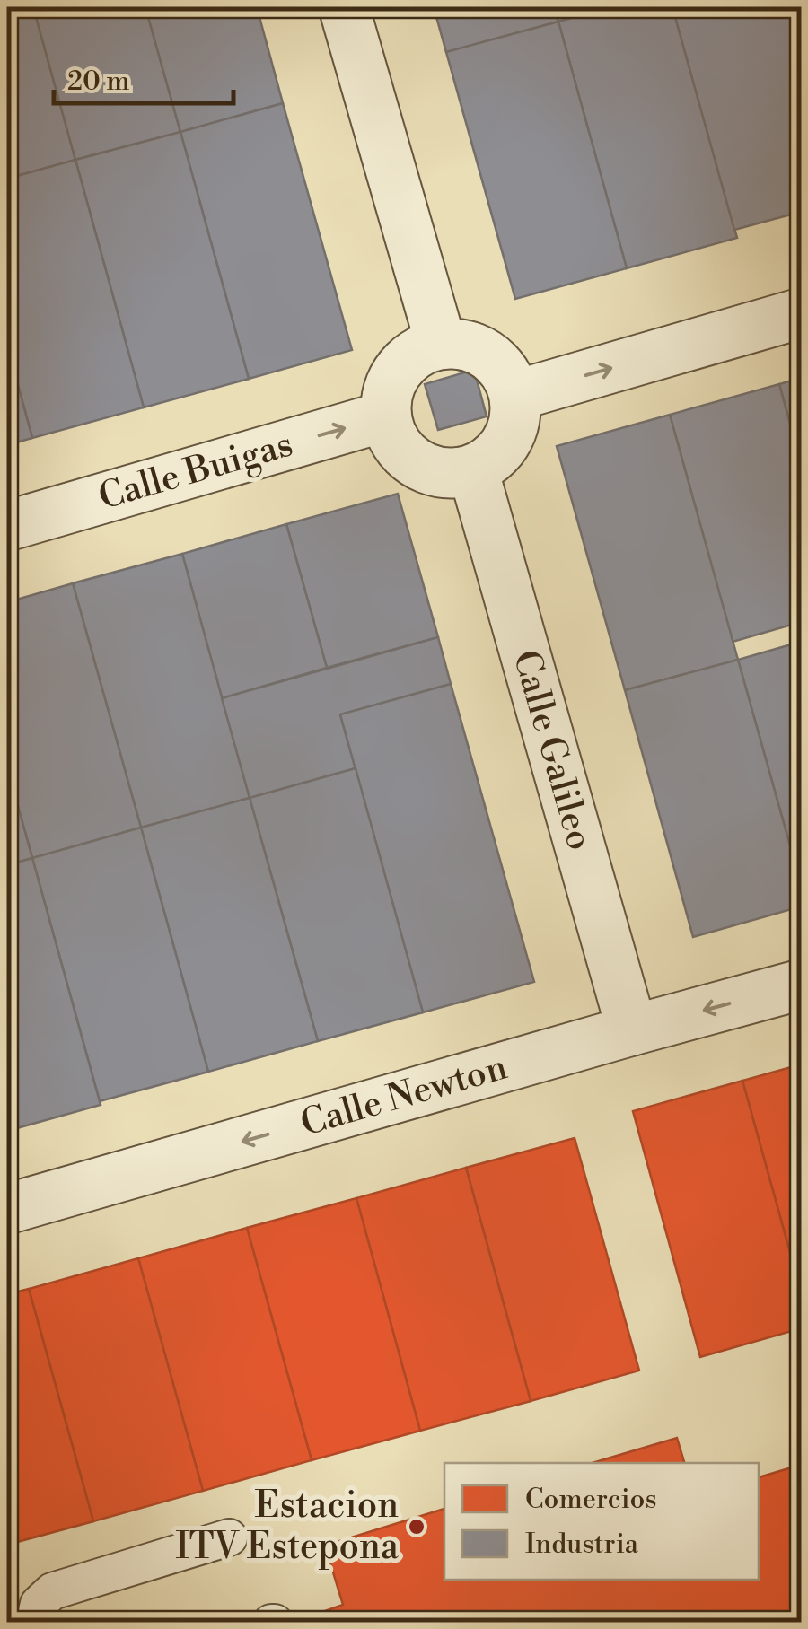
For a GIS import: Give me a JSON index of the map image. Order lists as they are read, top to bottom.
{
  "streets": {
    "street": ["Calle Buigas", "Calle Galileo", "Calle Newton"]
  },
  "crossings": [
    ["Calle Buigas", "Calle Galileo"],
    ["Calle Galileo", "Calle Newton"]
  ],
  "one_way": ["Calle Buigas", "Calle Newton"],
  "places": ["Estacion ITV Estepona"],
  "legend": ["Comercios", "Industria"],
  "scale_bar": "20 m"
}
